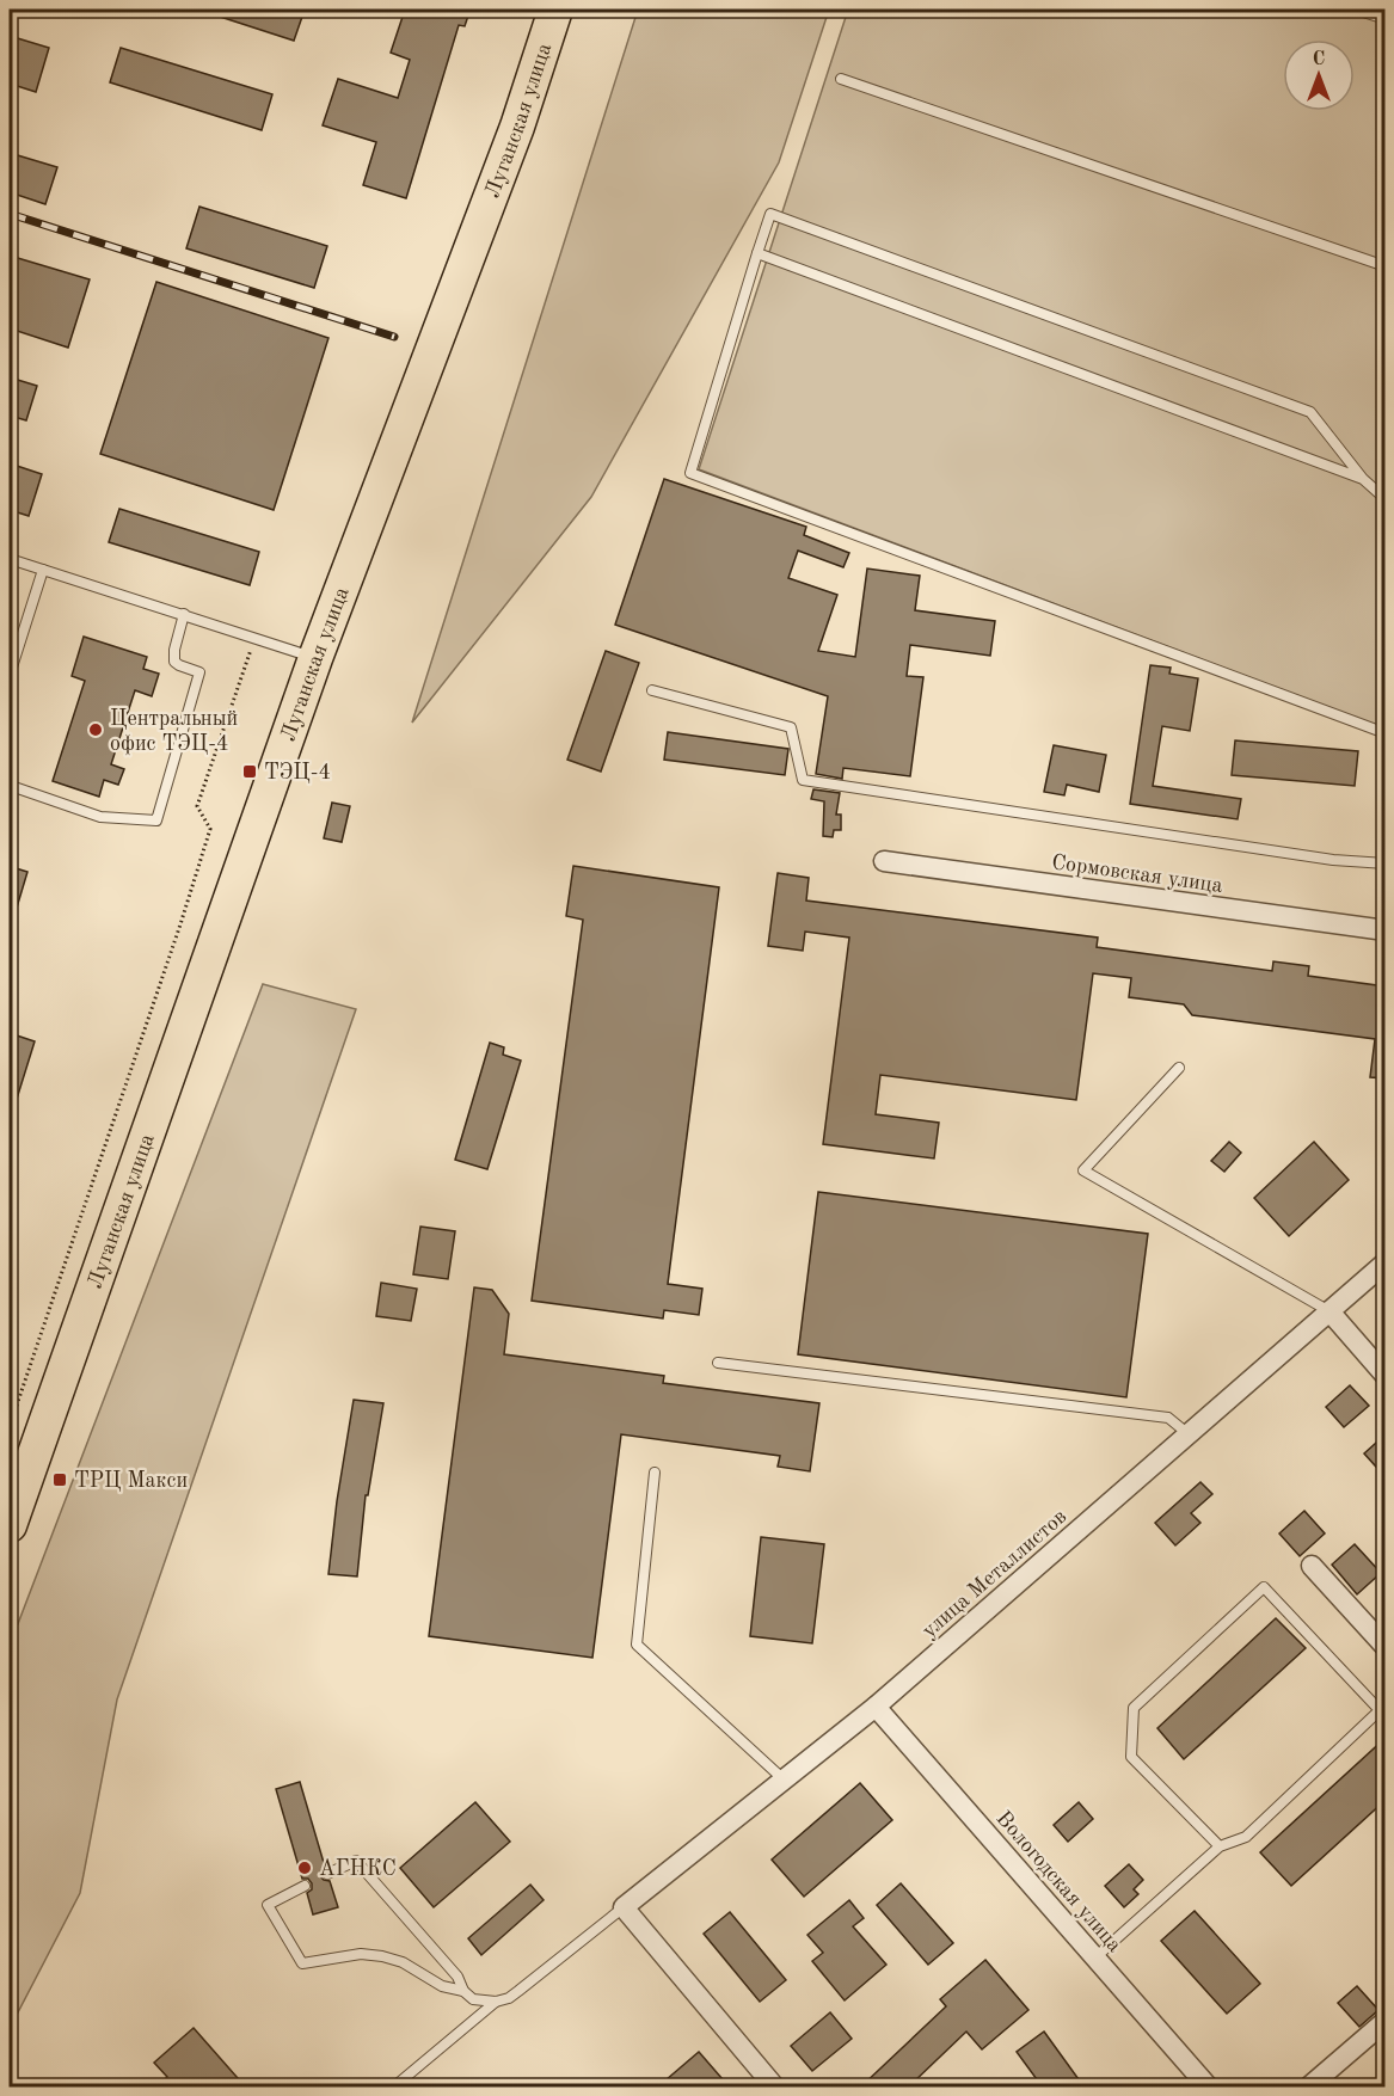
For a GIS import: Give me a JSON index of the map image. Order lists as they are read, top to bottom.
{
  "streets": {
    "highway": ["Луганская улица"],
    "street": ["Сормовская улица", "улица Металлистов", "Вологодская улица"]
  },
  "crossings": [
    ["улица Металлистов", "Вологодская улица"]
  ],
  "places": {
    "other": ["Центральный офис ТЭЦ-4", "АГНКС"],
    "transit": ["ТЭЦ-4", "ТРЦ Макси"]
  },
  "north": "top"
}
